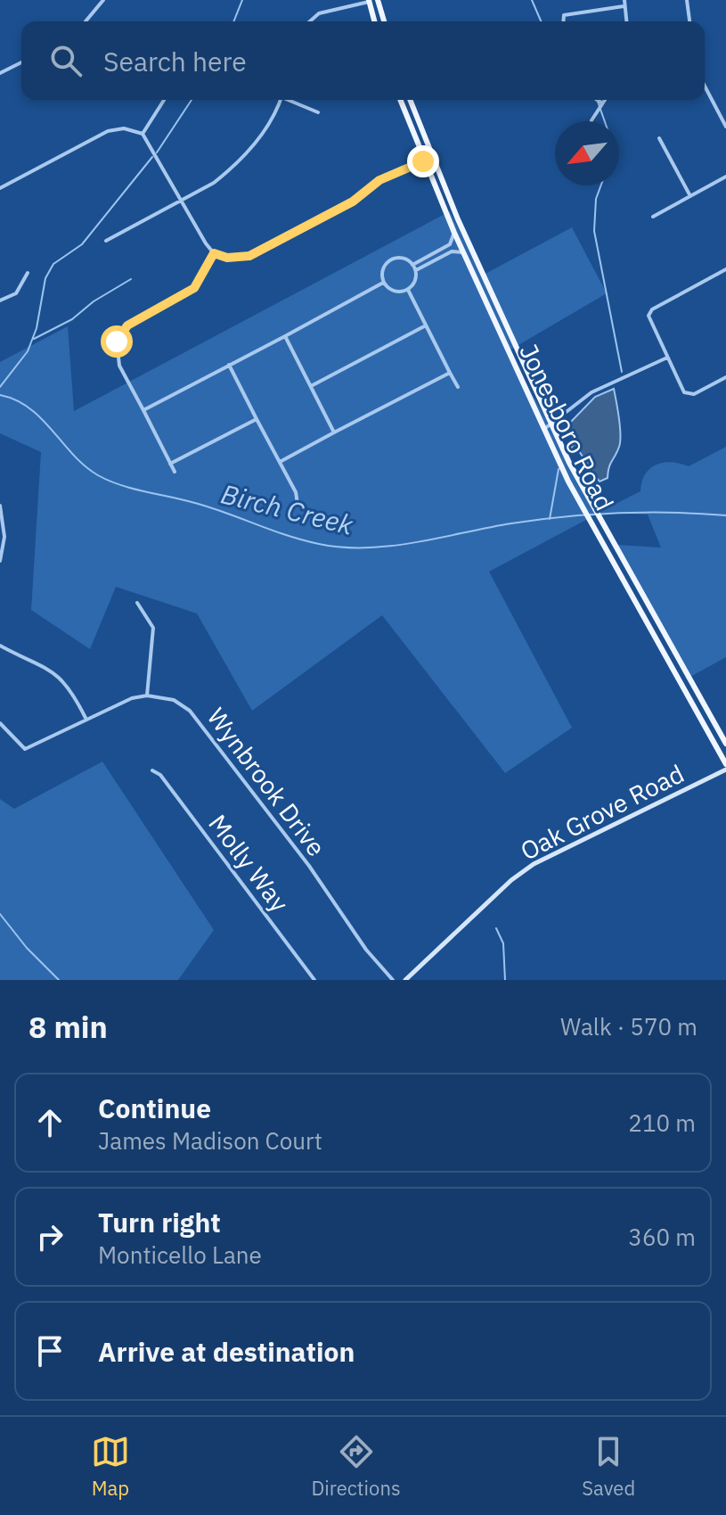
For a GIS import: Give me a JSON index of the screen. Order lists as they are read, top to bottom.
{
  "streets": {
    "main road": ["Jonesboro Road"],
    "street": ["Wynbrook Drive", "Oak Grove Road", "Molly Way"]
  },
  "water": ["Birch Creek"],
  "north": "bottom left",
  "page": {
    "search": "Search here",
    "heading": ["8 min", "Walk · 570 m"],
    "list": [
      ["Continue", "James Madison Court", "210 m"],
      ["Turn right", "Monticello Lane", "360 m"],
      "Arrive at destination"
    ],
    "nav": ["Map", "Directions", "Saved"]
  }
}
